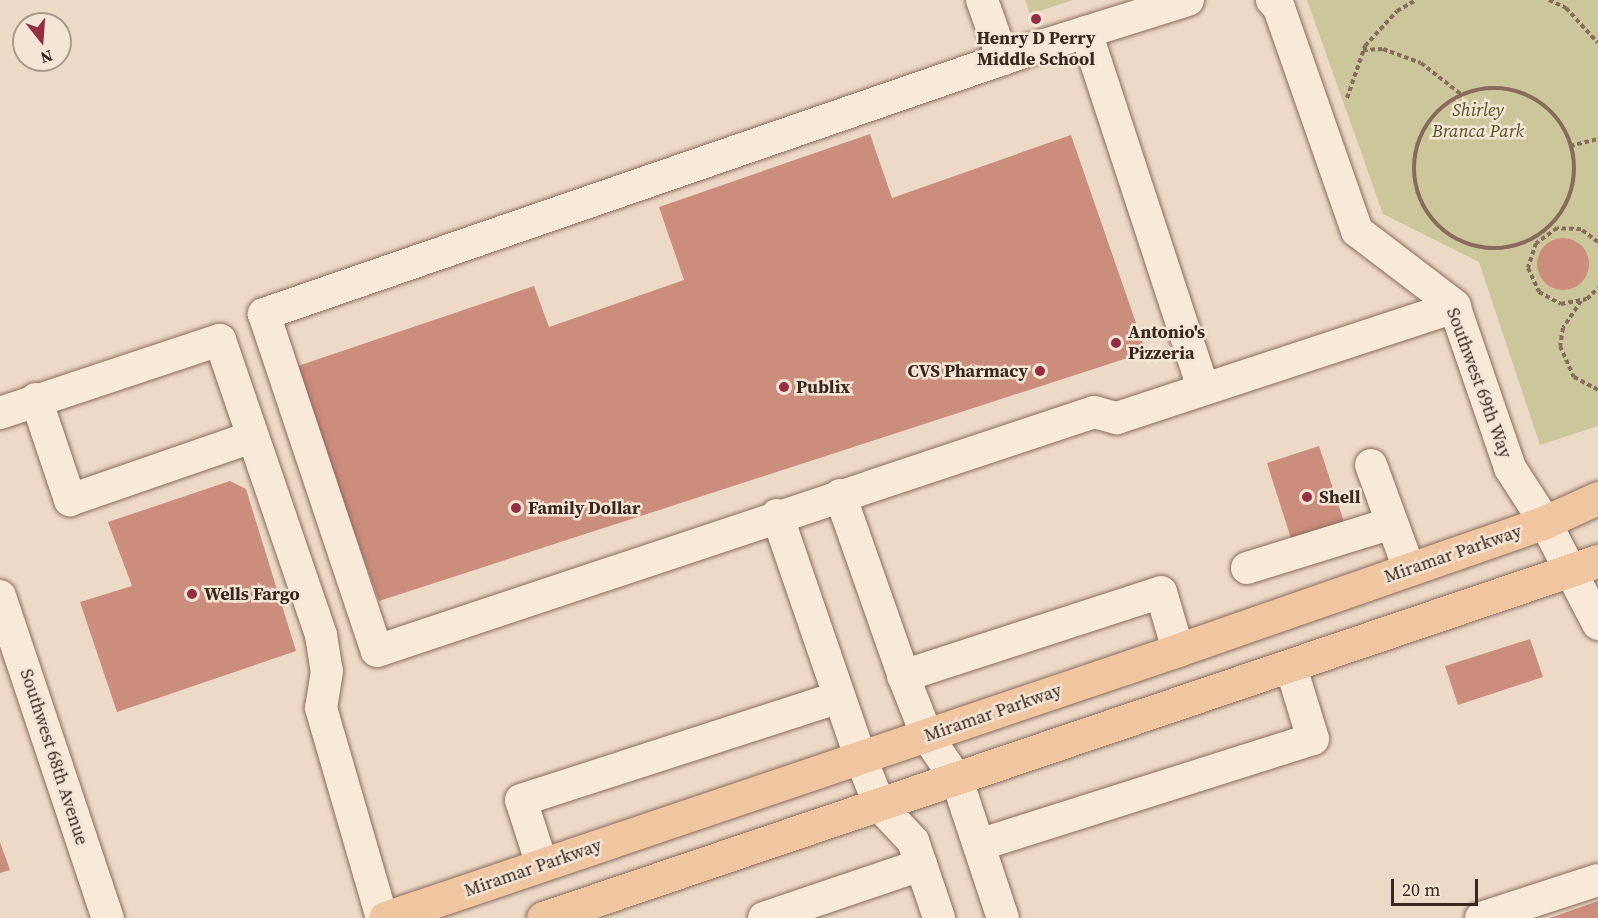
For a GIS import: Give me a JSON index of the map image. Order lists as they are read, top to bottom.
{
  "streets": {
    "main road": ["Miramar Parkway"],
    "street": ["Southwest 69th Way", "Southwest 68th Avenue"]
  },
  "crossings": [
    ["Southwest 69th Way", "Miramar Parkway"]
  ],
  "parks": ["Shirley Branca Park"],
  "places": [
    "Henry D Perry Middle School",
    "Antonio's Pizzeria",
    "CVS Pharmacy",
    "Publix",
    "Shell",
    "Family Dollar",
    "Wells Fargo"
  ],
  "scale_bar": "20 m",
  "north": "bottom"
}
